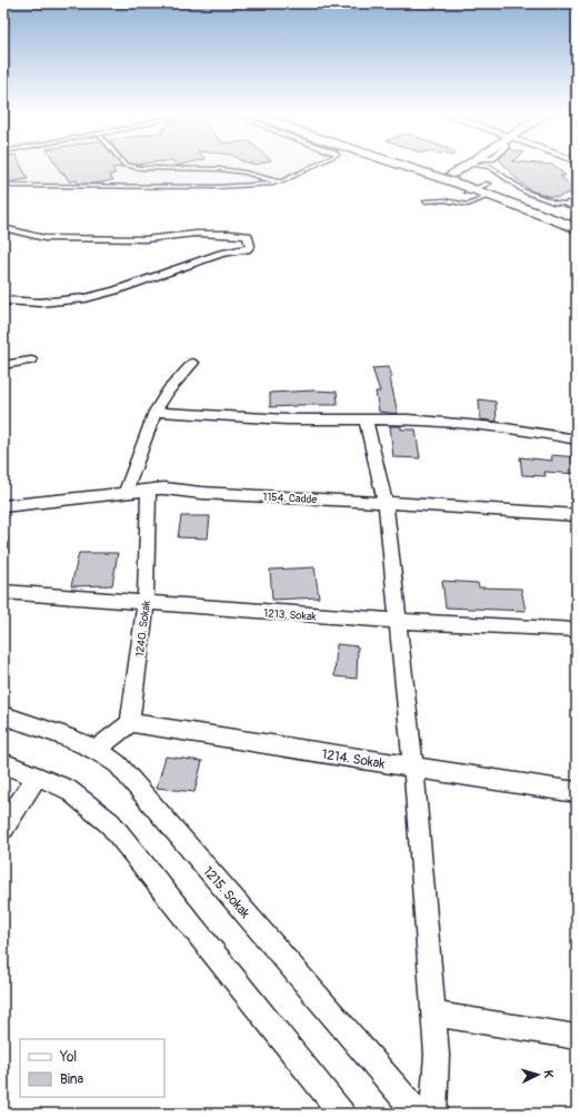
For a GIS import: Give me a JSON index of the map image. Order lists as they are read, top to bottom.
{
  "streets": {
    "street": [
      "1154. Cadde",
      "1213. Sokak",
      "1240. Sokak",
      "1214. Sokak",
      "1215. Sokak"
    ]
  },
  "crossings": [
    ["1154. Cadde", "1240. Sokak"],
    ["1213. Sokak", "1240. Sokak"],
    ["1240. Sokak", "1214. Sokak"]
  ],
  "legend": ["Yol", "Bina"],
  "north": "right"
}
